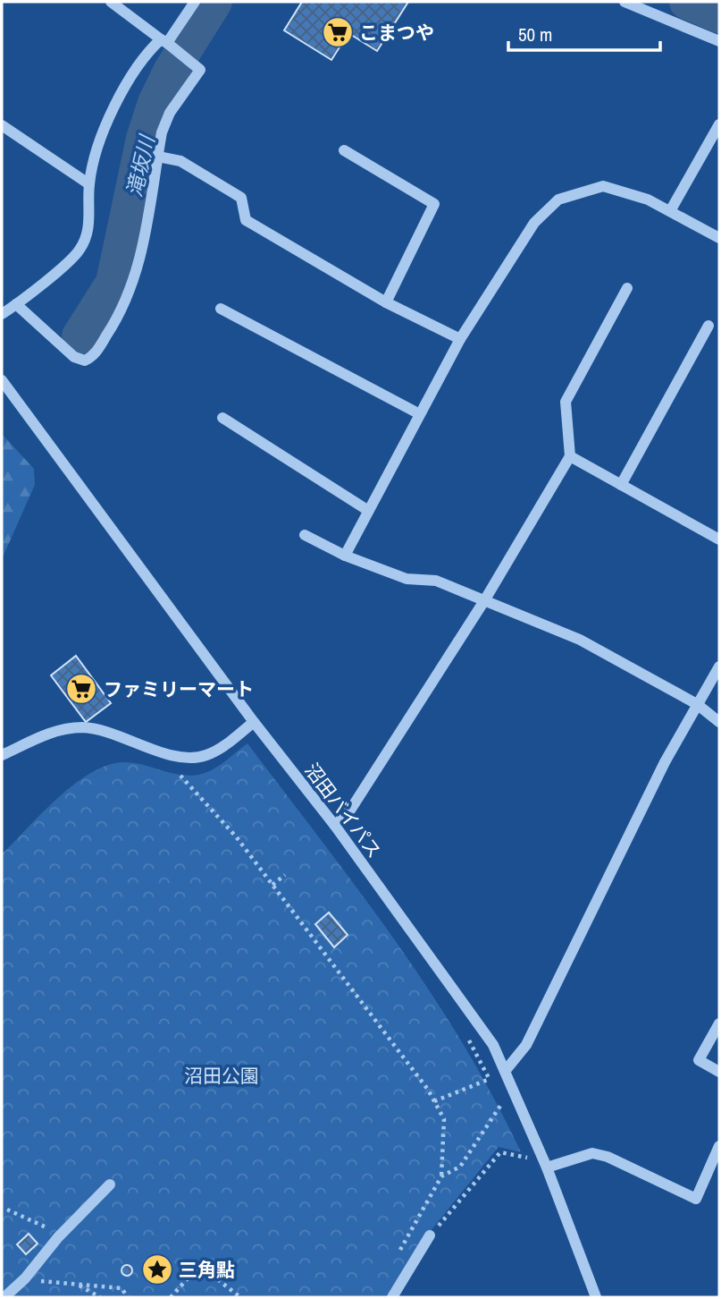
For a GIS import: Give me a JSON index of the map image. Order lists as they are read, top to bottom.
{
  "streets": {
    "street": ["沼田バイパス"]
  },
  "water": ["滝坂川"],
  "parks": ["沼田公園"],
  "places": {
    "supermarket": ["こまつや", "ファミリーマート"],
    "place": ["三角點"]
  },
  "scale_bar": "50 m"
}
